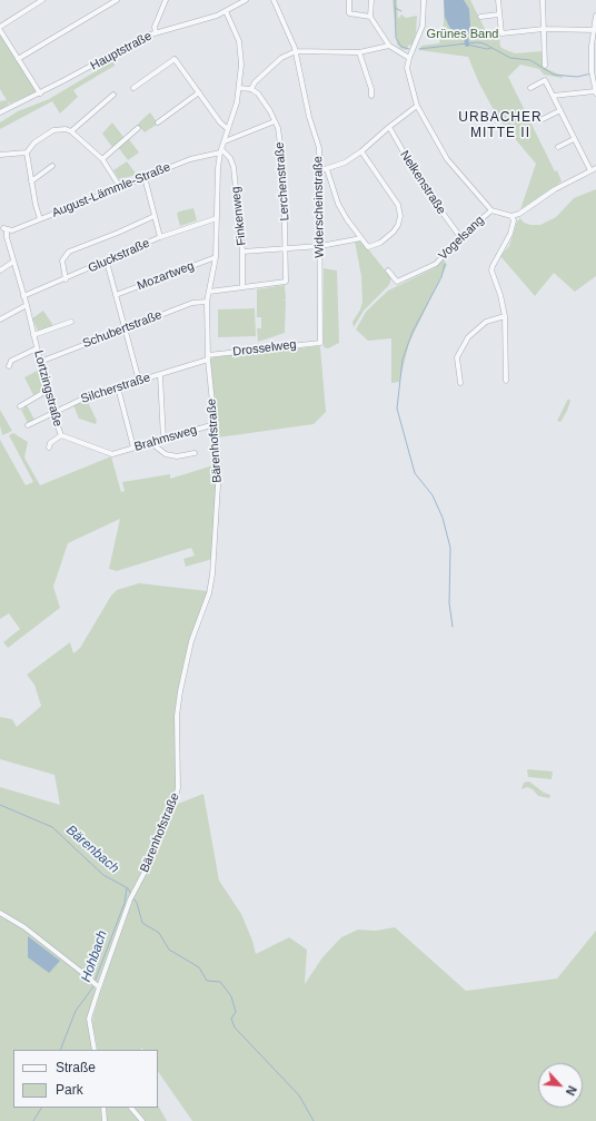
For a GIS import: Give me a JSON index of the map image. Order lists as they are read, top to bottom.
{
  "streets": {
    "street": [
      "Hauptstraße",
      "Lerchenstraße",
      "Nelkenstraße",
      "August-Lämmle-Straße",
      "Widerscheinstraße",
      "Finkenweg",
      "Vogelsang",
      "Gluckstraße",
      "Mozartweg",
      "Schubertstraße",
      "Drosselweg",
      "Lortzingstraße",
      "Silcherstraße",
      "Brahmsweg",
      "Bärenhofstraße"
    ]
  },
  "crossings": [
    ["Hauptstraße", "Bärenhofstraße"],
    ["Lerchenstraße", "Finkenweg"],
    ["Nelkenstraße", "Vogelsang"],
    ["August-Lämmle-Straße", "Finkenweg"],
    ["August-Lämmle-Straße", "Lortzingstraße"],
    ["August-Lämmle-Straße", "Bärenhofstraße"],
    ["Widerscheinstraße", "Drosselweg"],
    ["Finkenweg", "Bärenhofstraße"],
    ["Gluckstraße", "Lortzingstraße"],
    ["Gluckstraße", "Bärenhofstraße"],
    ["Mozartweg", "Bärenhofstraße"],
    ["Schubertstraße", "Lortzingstraße"],
    ["Schubertstraße", "Bärenhofstraße"],
    ["Drosselweg", "Silcherstraße"],
    ["Drosselweg", "Bärenhofstraße"],
    ["Lortzingstraße", "Silcherstraße"],
    ["Lortzingstraße", "Brahmsweg"],
    ["Silcherstraße", "Bärenhofstraße"],
    ["Brahmsweg", "Bärenhofstraße"]
  ],
  "districts": ["URBACHER MITTE II"],
  "water": ["Bärenbach", "Hohbach"],
  "parks": ["Grünes Band"],
  "legend": ["Straße", "Park"],
  "north": "bottom right"
}
